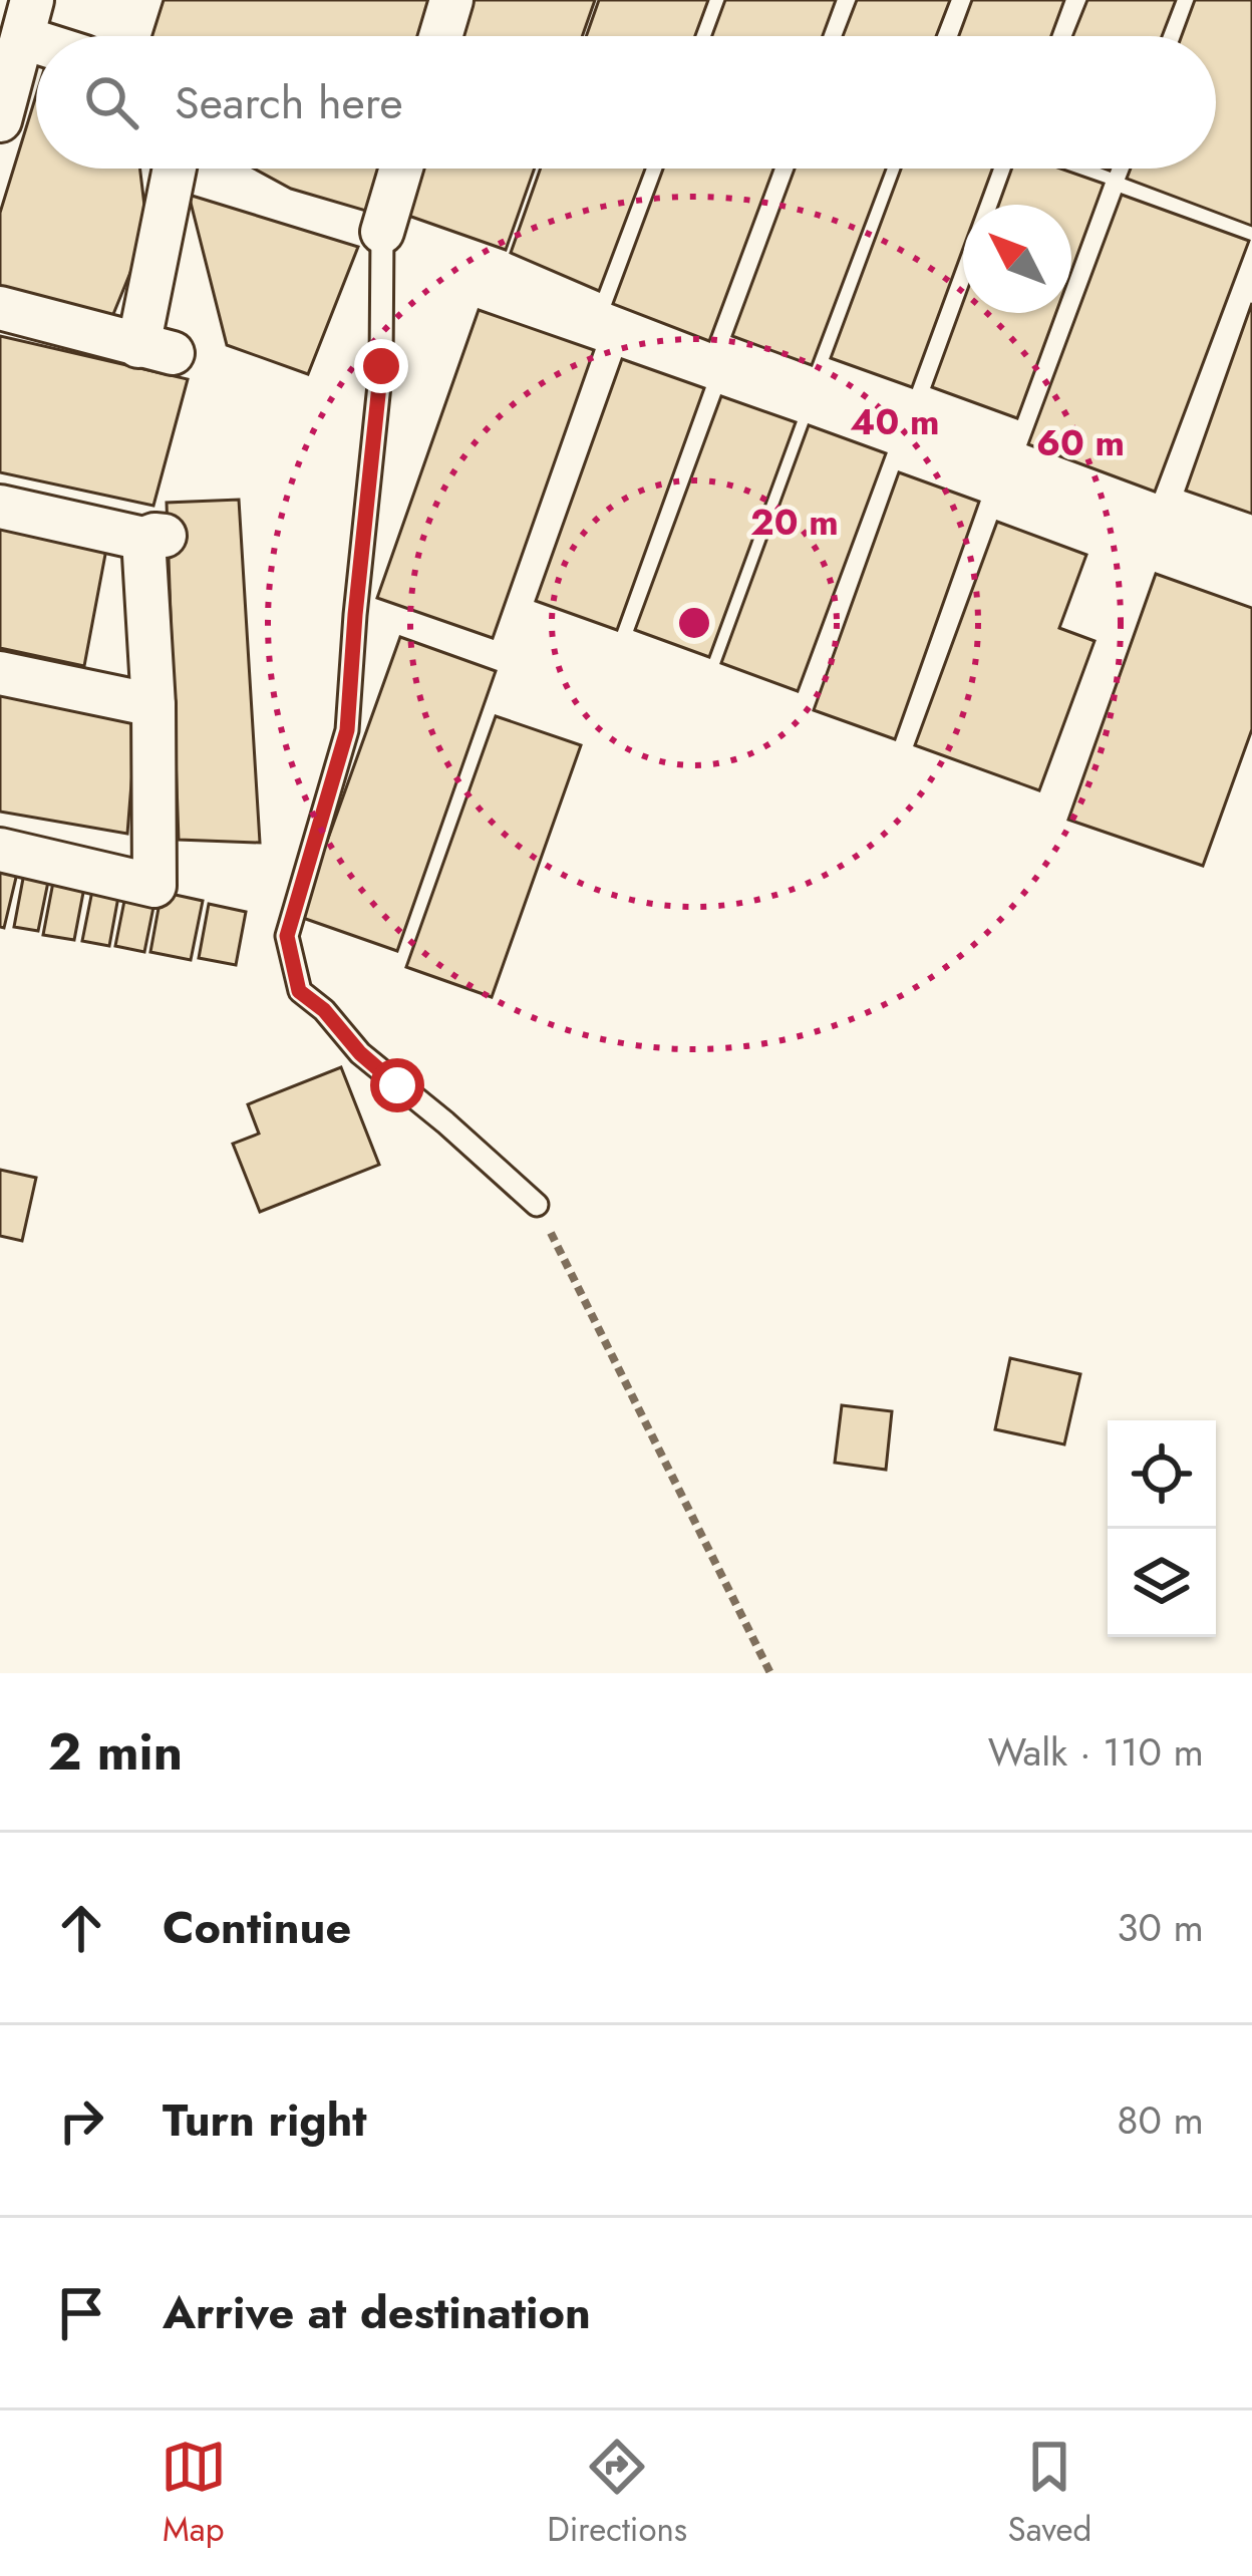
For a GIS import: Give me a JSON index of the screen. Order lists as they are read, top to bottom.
{
  "north": "top left",
  "page": {
    "search": "Search here",
    "heading": ["2 min", "Walk · 110 m"],
    "list": [
      ["Continue", "30 m"],
      ["Turn right", "80 m"],
      "Arrive at destination"
    ],
    "nav": ["Map", "Directions", "Saved"]
  },
  "rings": ["40 m", "60 m", "20 m"]
}
